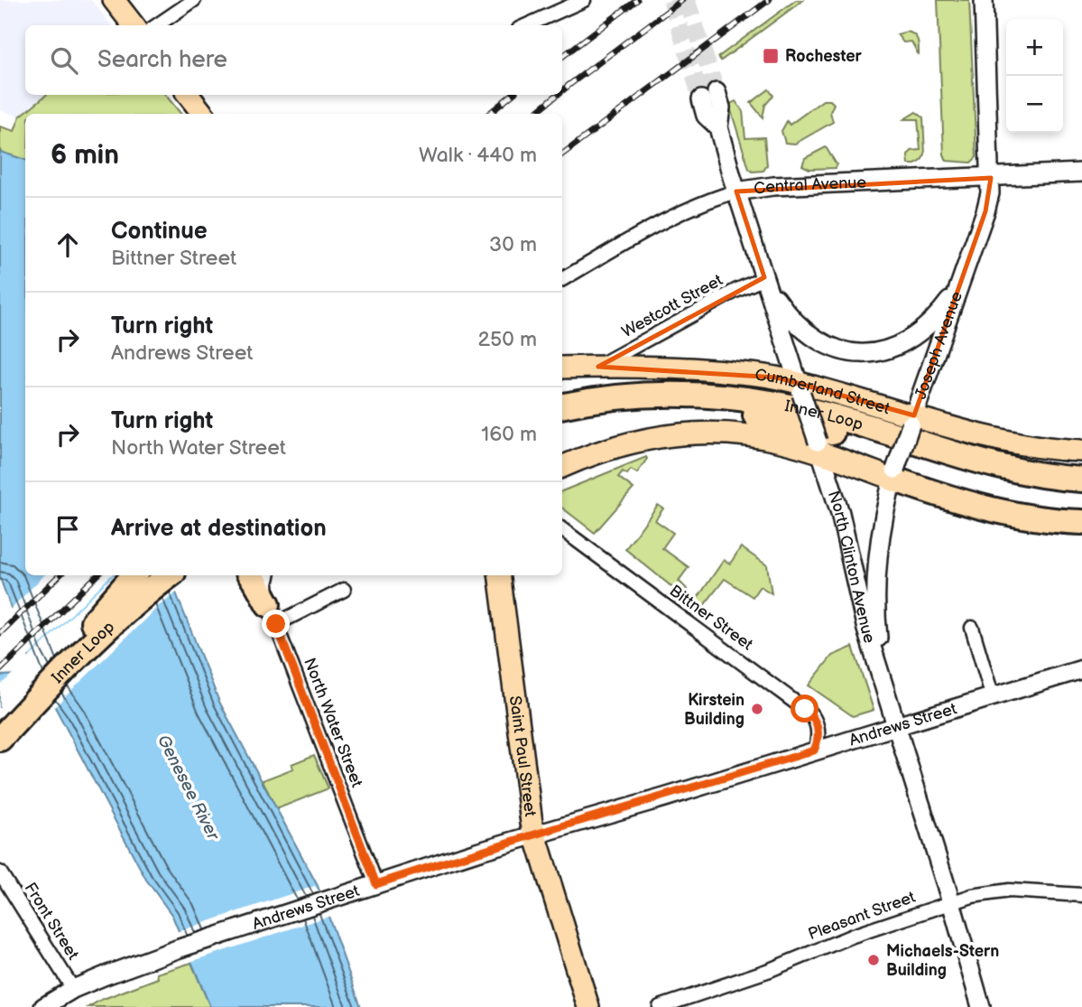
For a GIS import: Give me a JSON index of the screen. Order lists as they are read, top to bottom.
{
  "streets": {
    "highway": ["Inner Loop"],
    "main road": [
      "Central Avenue",
      "Joseph Avenue",
      "Cumberland Street",
      "North Clinton Avenue",
      "Andrews Street",
      "Saint Paul Street"
    ],
    "street": [
      "Westcott Street",
      "Bittner Street",
      "North Water Street",
      "Pleasant Street",
      "Front Street"
    ]
  },
  "crossings": [
    ["Central Avenue", "Joseph Avenue"],
    ["Central Avenue", "North Clinton Avenue"],
    ["Westcott Street", "Cumberland Street"],
    ["Westcott Street", "North Clinton Avenue"],
    ["Joseph Avenue", "Cumberland Street"],
    ["Joseph Avenue", "North Clinton Avenue"],
    ["Cumberland Street", "North Clinton Avenue"],
    ["North Clinton Avenue", "Andrews Street"],
    ["North Clinton Avenue", "Pleasant Street"],
    ["Bittner Street", "Andrews Street"],
    ["North Water Street", "Andrews Street"],
    ["Andrews Street", "Saint Paul Street"],
    ["Andrews Street", "Front Street"]
  ],
  "water": ["Genesee River"],
  "places": {
    "transit": ["Rochester"],
    "other": ["Kirstein Building", "Michaels-Stern Building"]
  },
  "page": {
    "map_buttons": ["+", "−"],
    "search": "Search here",
    "heading": ["6 min", "Walk · 440 m"],
    "list": [
      ["Continue", "Bittner Street", "30 m"],
      ["Turn right", "Andrews Street", "250 m"],
      ["Turn right", "North Water Street", "160 m"],
      "Arrive at destination"
    ]
  }
}
